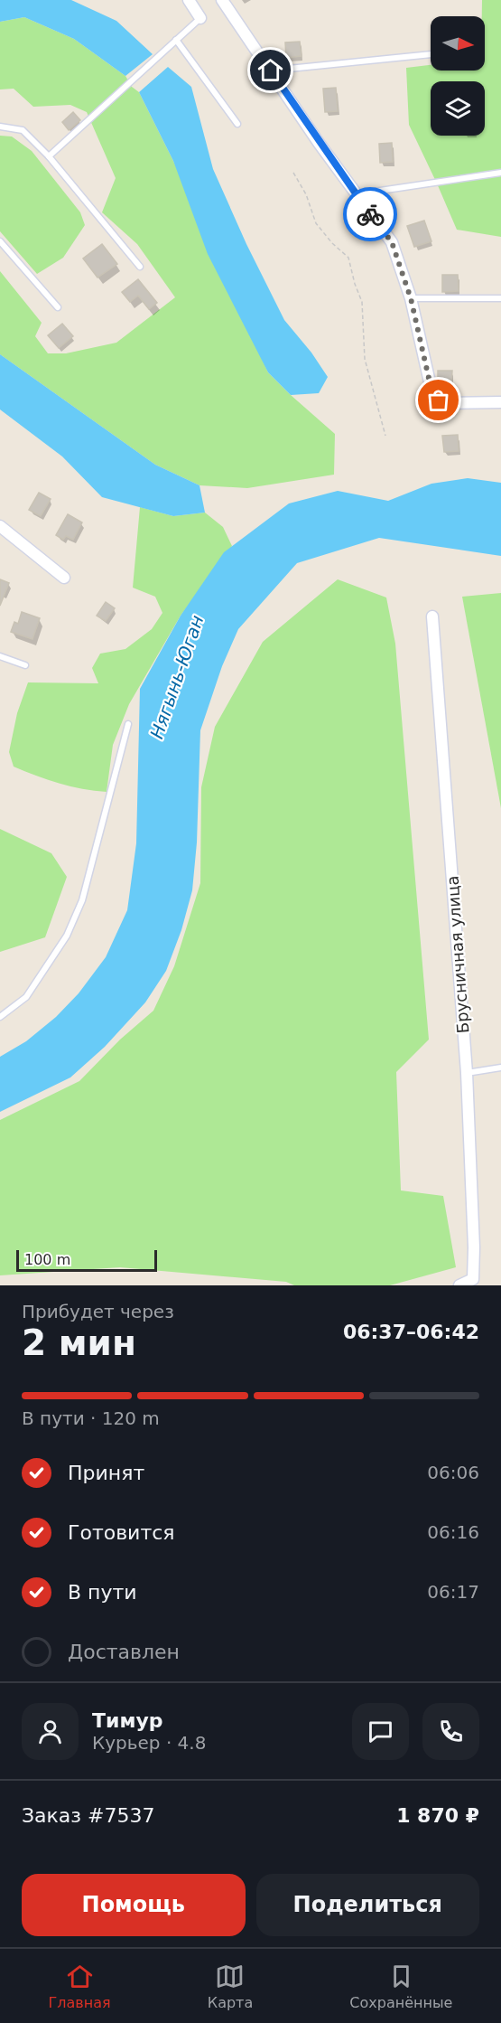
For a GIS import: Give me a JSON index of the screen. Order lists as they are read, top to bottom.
{
  "streets": {
    "street": ["Брусничная улица"]
  },
  "water": ["Нягынь-Юган"],
  "scale_bar": "100 m",
  "north": "right",
  "page": {
    "scale": "100 m",
    "heading": ["2 мин", "Прибудет через", "06:37–06:42"],
    "panel": [
      "Тимур",
      "Курьер · 4.8",
      "Заказ #7537",
      "1 870 ₽"
    ],
    "bar": "В пути · 120 m",
    "list": [
      ["Принят", "06:06"],
      ["Готовится", "06:16"],
      ["В пути", "06:17"],
      "Доставлен"
    ],
    "buttons": ["Помощь", "Поделиться"],
    "tabs": ["Главная", "Карта", "Сохранённые"]
  }
}
